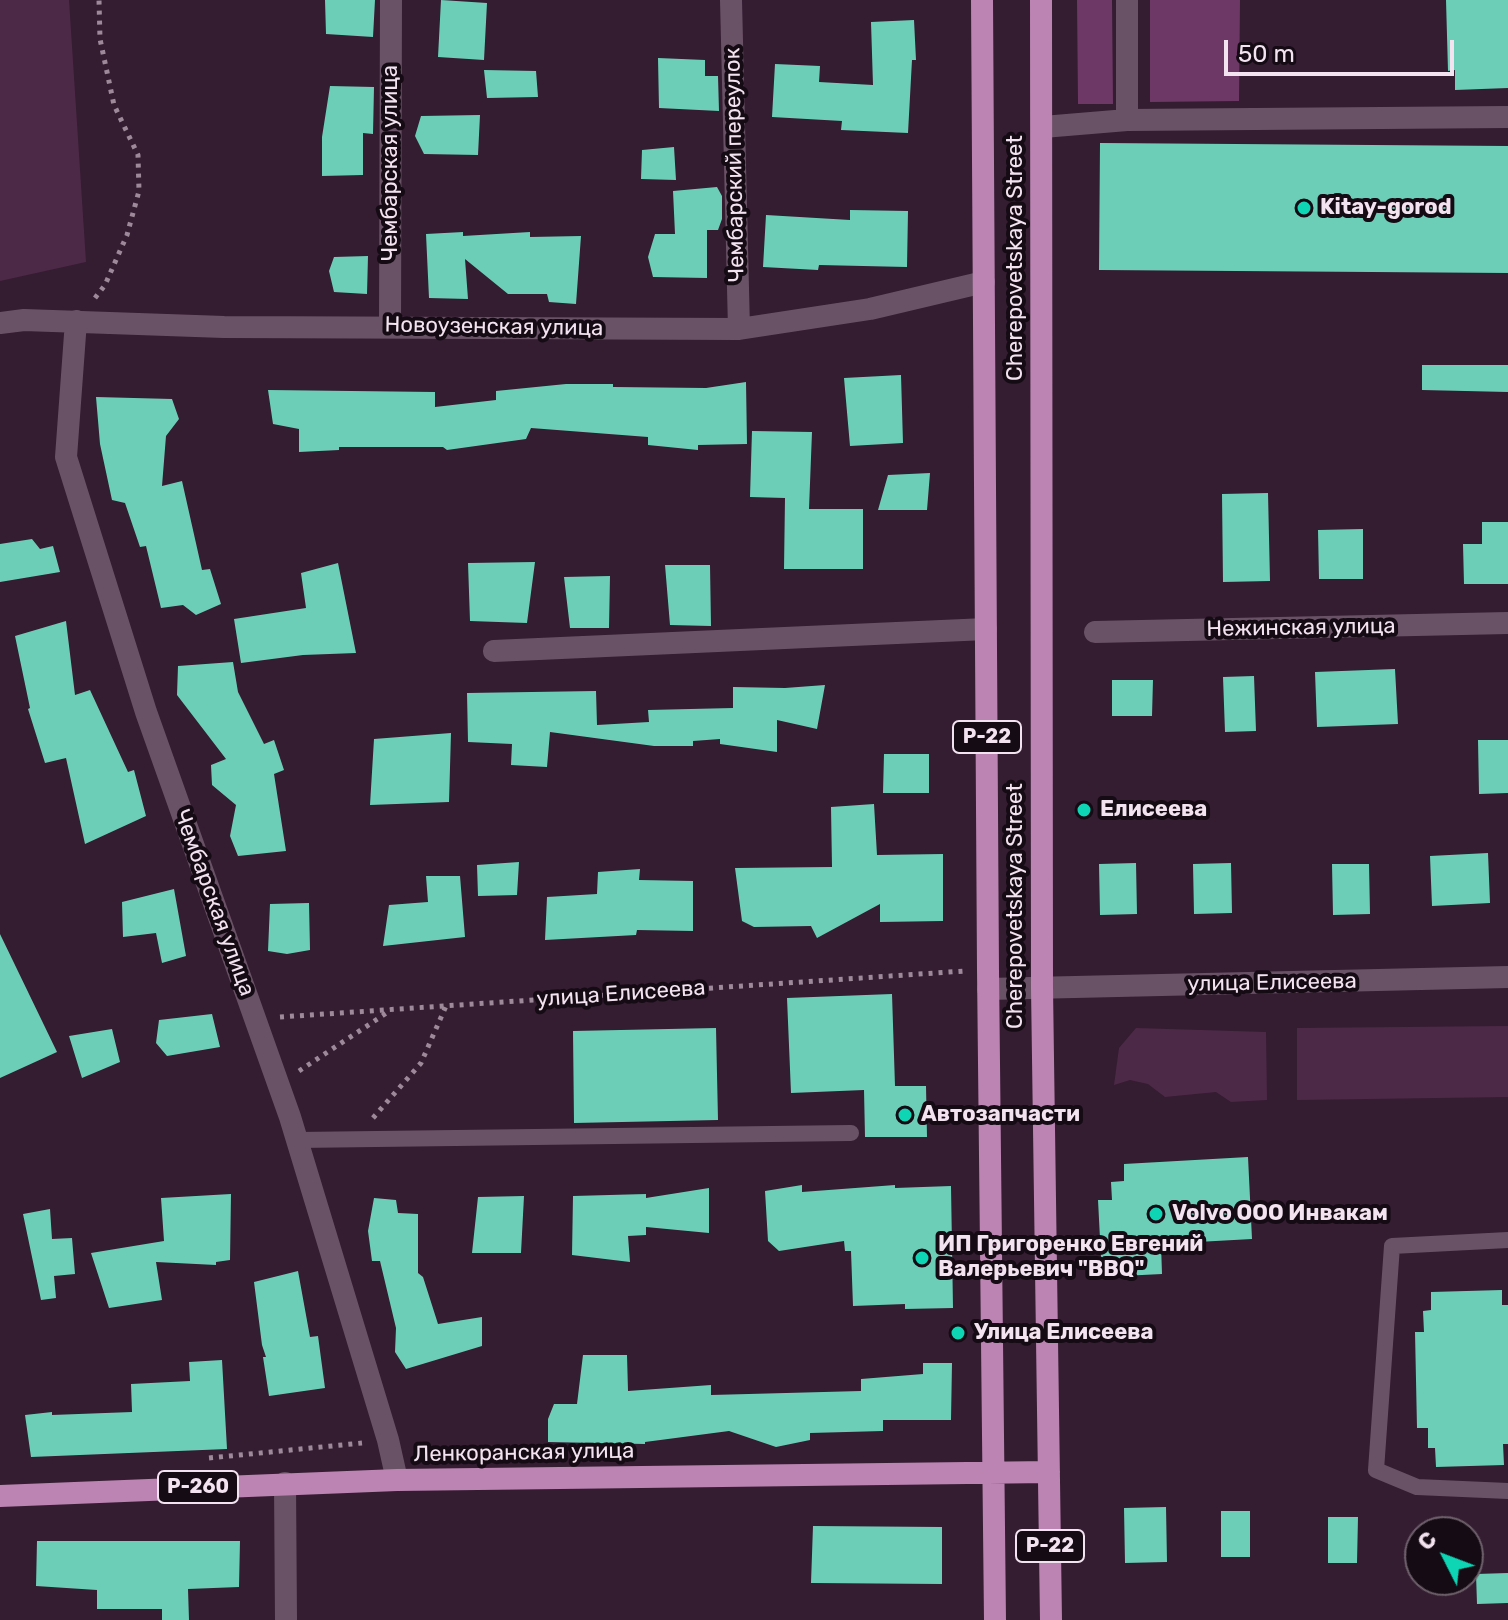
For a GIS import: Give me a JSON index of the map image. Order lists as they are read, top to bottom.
{
  "streets": {
    "highway": [
      "Cherepovetskaya Street",
      "Р-22",
      "Ленкоранская улица",
      "Р-260"
    ],
    "street": [
      "Чембарская улица",
      "Чембарский переулок",
      "Новоузенская улица",
      "Нежинская улица",
      "улица Елисеева"
    ]
  },
  "crossings": [
    ["Чембарская улица", "Новоузенская улица"],
    ["Чембарская улица", "улица Елисеева"],
    ["Чембарская улица", "Ленкоранская улица"],
    ["Чембарский переулок", "Новоузенская улица"],
    ["Cherepovetskaya Street", "Новоузенская улица"],
    ["Cherepovetskaya Street", "улица Елисеева"],
    ["Cherepovetskaya Street", "Ленкоранская улица"]
  ],
  "places": [
    "Kitay-gorod",
    "Елисеева",
    "Автозапчасти",
    "Volvo ООО Инвакам",
    "ИП Григоренко Евгений Валерьевич \"BBQ\"",
    "Улица Елисеева"
  ],
  "scale_bar": "50 m",
  "north": "top left"
}
